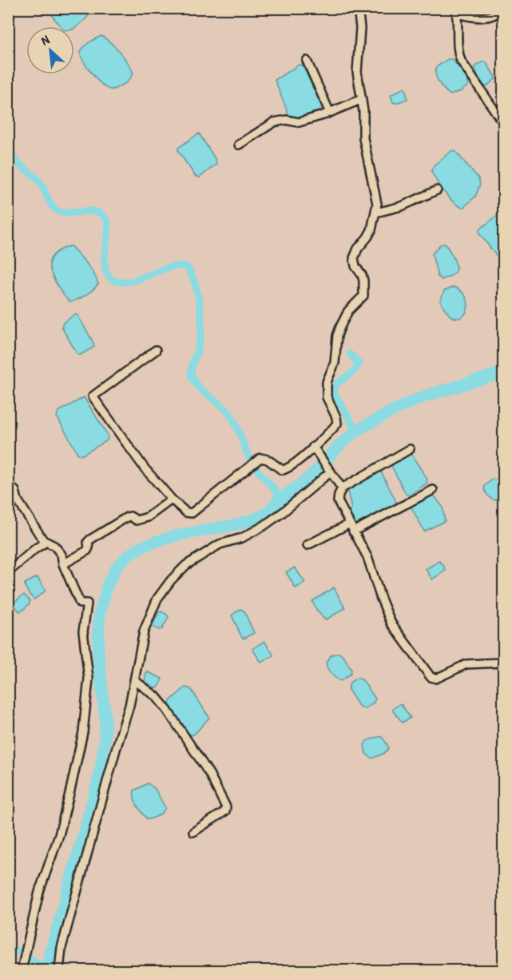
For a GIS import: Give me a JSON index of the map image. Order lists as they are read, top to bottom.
{
  "north": "top left"
}
